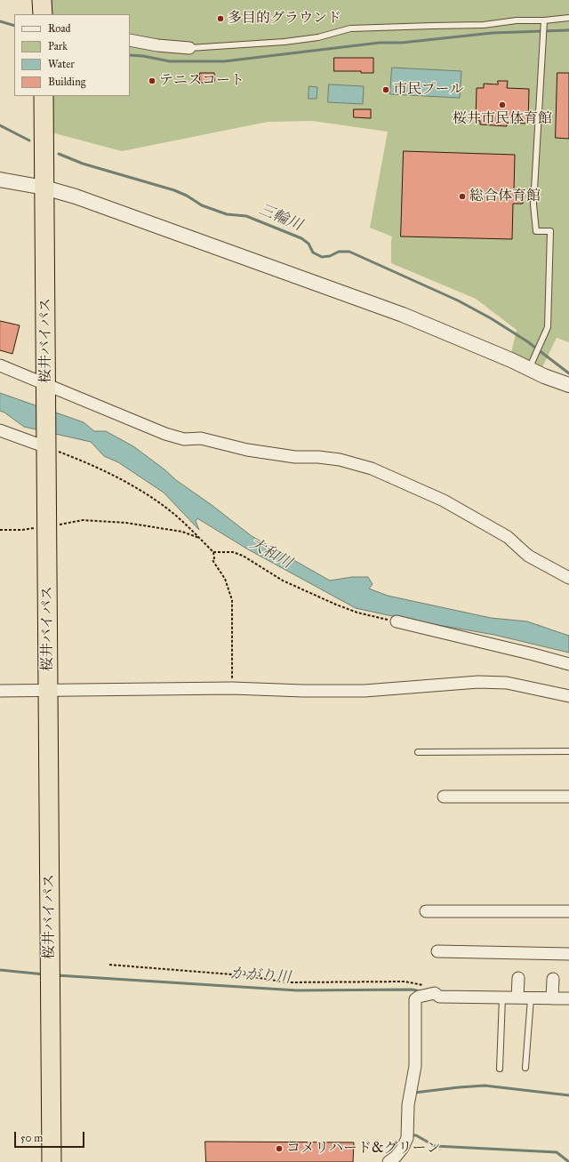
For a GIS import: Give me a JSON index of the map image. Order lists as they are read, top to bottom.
{
  "streets": {
    "highway": ["桜井バイパス"]
  },
  "water": ["三輪川", "大和川", "かがり川"],
  "places": [
    "多目的グラウンド",
    "テニスコート",
    "市民プール",
    "桜井市民体育館",
    "総合体育館",
    "コメリハード&グリーン"
  ],
  "legend": [
    "Road",
    "Park",
    "Water",
    "Building"
  ],
  "scale_bar": "50 m"
}
